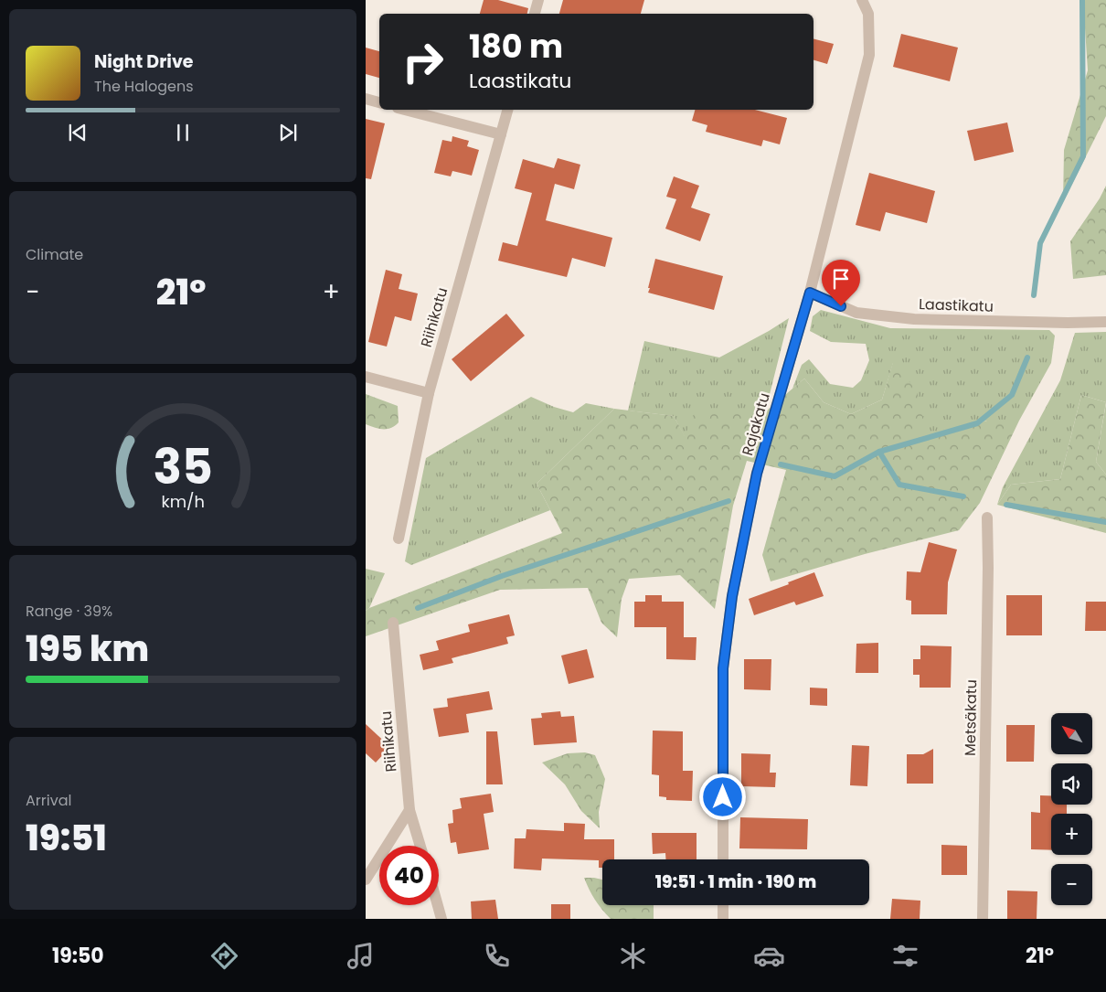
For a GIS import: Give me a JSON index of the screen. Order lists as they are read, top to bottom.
{
  "streets": {
    "street": [
      "Laastikatu",
      "Riihikatu",
      "Rajakatu",
      "Metsäkatu"
    ]
  },
  "crossings": [
    ["Laastikatu", "Rajakatu"]
  ],
  "north": "top left",
  "page": {
    "turn": ["180 m", "Laastikatu"],
    "song": ["Night Drive", "The Halogens"],
    "tile": [
      "Climate",
      ["Range · 39%", "195 km"],
      ["Arrival", "19:51"]
    ],
    "heat": ["−", "21°", "+"],
    "map_buttons": ["+", "−"],
    "limit": "40",
    "trip": "19:51 · 1 min · 190 m",
    "tabs": ["19:50", "21°"],
    "gauge": ["35", "km/h"]
  }
}
